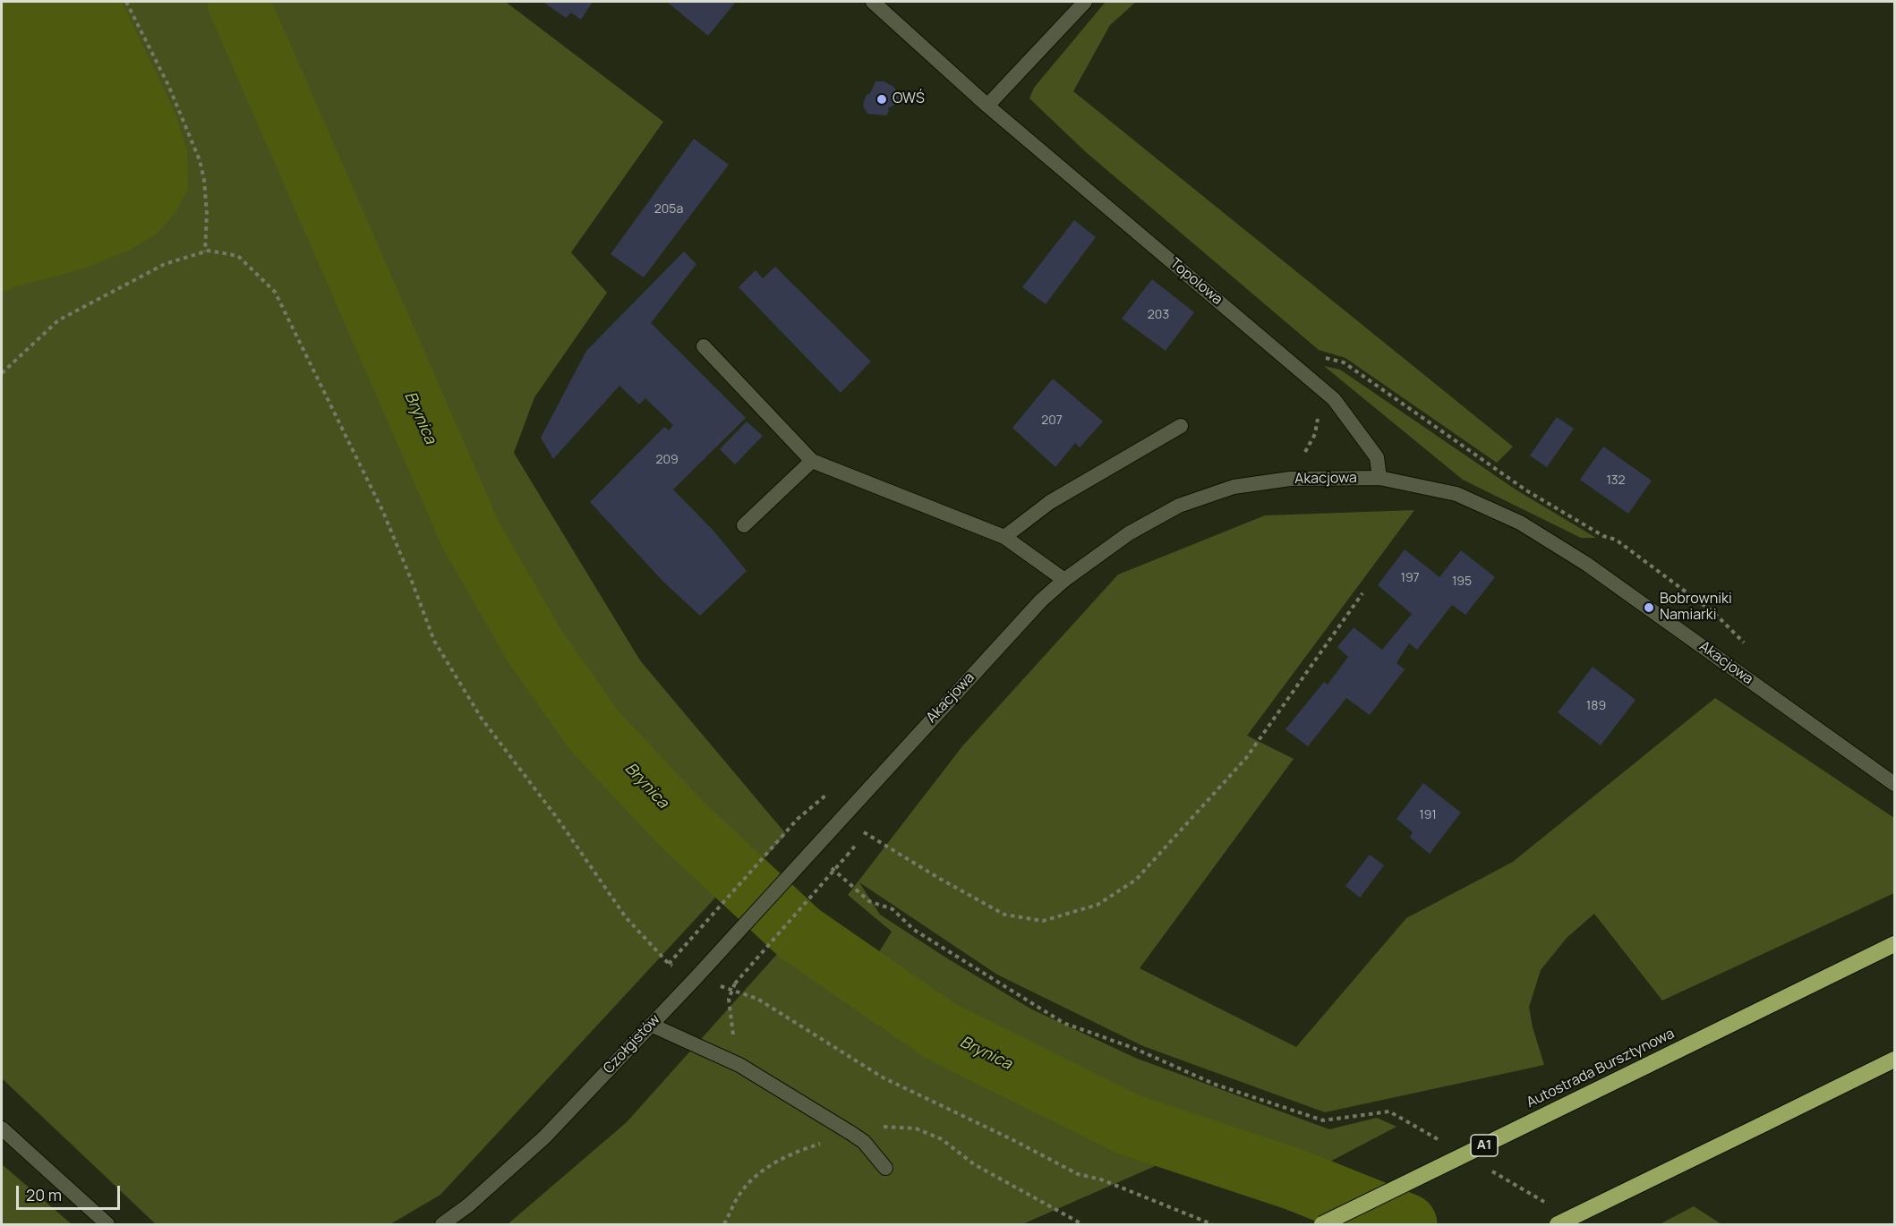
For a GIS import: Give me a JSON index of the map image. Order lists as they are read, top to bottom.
{
  "streets": {
    "highway": ["Autostrada Bursztynowa", "A1"],
    "street": ["Topolowa", "Akacjowa", "Czołgistów"]
  },
  "crossings": [
    ["Topolowa", "Akacjowa"],
    ["Akacjowa", "Czołgistów"]
  ],
  "water": ["Brynica"],
  "places": ["OWŚ", "Bobrowniki Namiarki"],
  "house_numbers": [
    "205a",
    "203",
    "207",
    "209",
    "132",
    "197",
    "195",
    "189",
    "191"
  ],
  "scale_bar": "20 m"
}
